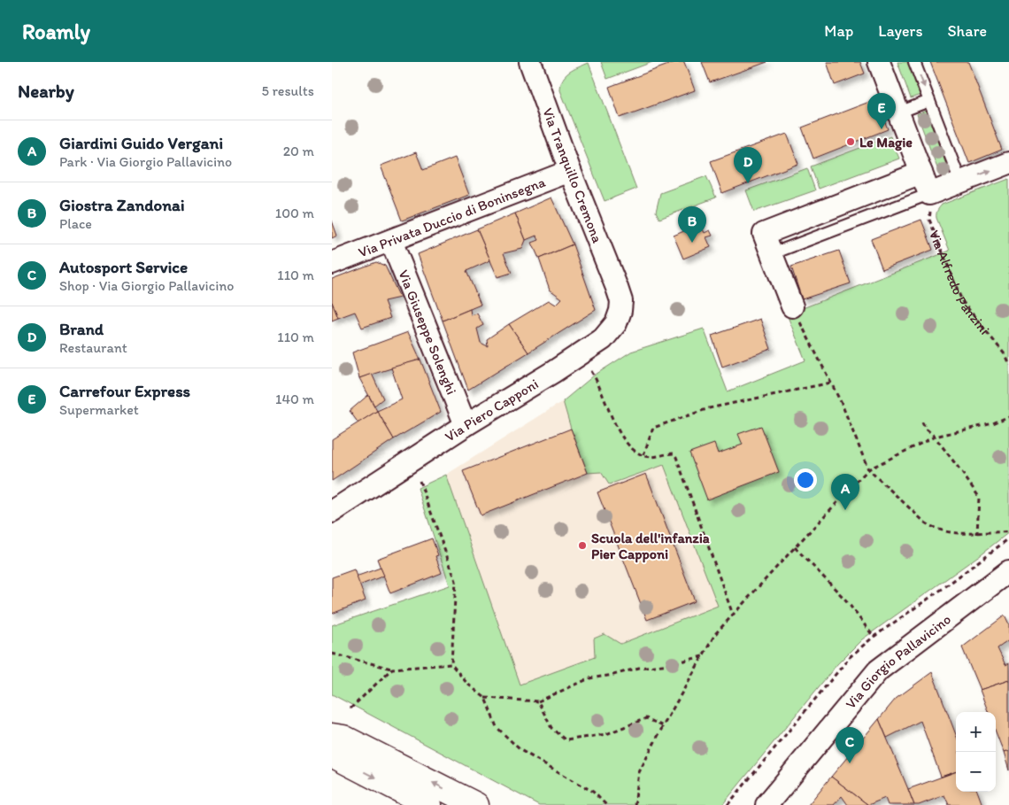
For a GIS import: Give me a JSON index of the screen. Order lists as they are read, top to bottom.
{
  "streets": {
    "street": [
      "Via Tranquillo Cremona",
      "Via Privata Duccio di Boninsegna",
      "Via Giuseppe Solenghi",
      "Via Piero Capponi",
      "Via Giorgio Pallavicino"
    ],
    "path": ["Via Alfredo Panzini"]
  },
  "crossings": [
    ["Via Tranquillo Cremona", "Via Privata Duccio di Boninsegna"],
    ["Via Tranquillo Cremona", "Via Piero Capponi"],
    ["Via Privata Duccio di Boninsegna", "Via Giuseppe Solenghi"],
    ["Via Giuseppe Solenghi", "Via Piero Capponi"]
  ],
  "places": ["Le Magie", "Scuola dell'infanzia Pier Capponi"],
  "page": {
    "header": "Roamly",
    "nav": ["Map", "Layers", "Share"],
    "heading": ["Nearby", "5 results"],
    "pins": [
      "E",
      "D",
      "B",
      "A",
      "C"
    ],
    "list": [
      {
        "mark": "A",
        "name": "Giardini Guido Vergani",
        "note": "Park · Via Giorgio Pallavicino",
        "value": "20 m"
      },
      {
        "mark": "B",
        "name": "Giostra Zandonai",
        "note": "Place",
        "value": "100 m"
      },
      {
        "mark": "C",
        "name": "Autosport Service",
        "note": "Shop · Via Giorgio Pallavicino",
        "value": "110 m"
      },
      {
        "mark": "D",
        "name": "Brand",
        "note": "Restaurant",
        "value": "110 m"
      },
      {
        "mark": "E",
        "name": "Carrefour Express",
        "note": "Supermarket",
        "value": "140 m"
      }
    ],
    "map_buttons": ["+", "−"]
  }
}
